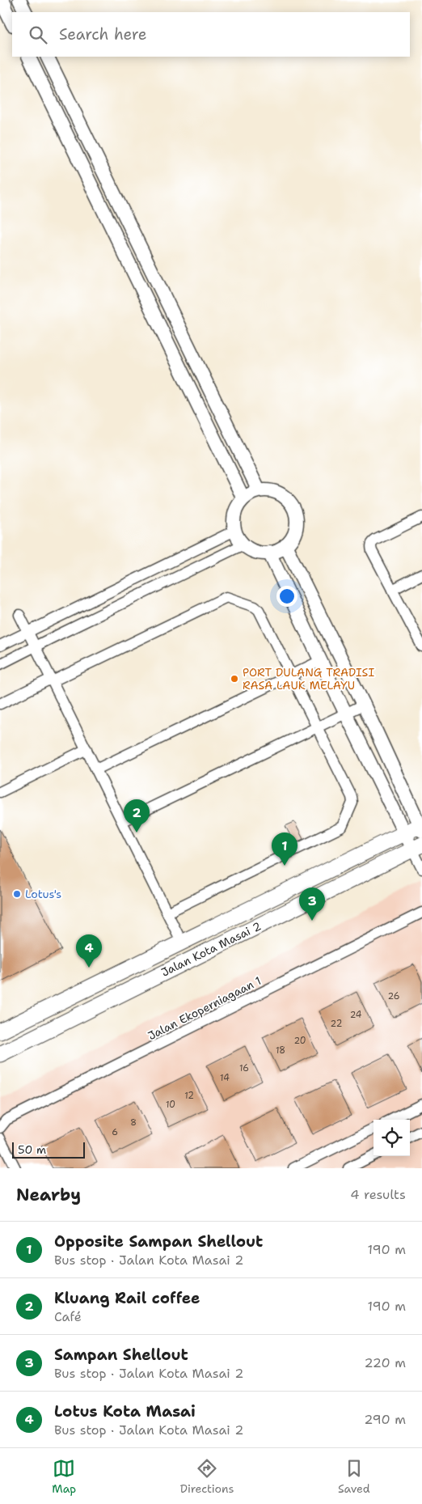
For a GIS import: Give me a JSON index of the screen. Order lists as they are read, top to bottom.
{
  "streets": {
    "main road": ["Jalan Kota Masai 2"],
    "street": ["Jalan Ekoperniagaan 1"]
  },
  "places": ["PORT DULANG TRADISI RASA LAUK MELAYU", "Lotus's"],
  "house_numbers": [
    "26",
    "24",
    "22",
    "20",
    "18",
    "16",
    "14",
    "12",
    "10",
    "8",
    "6"
  ],
  "scale_bar": "50 m",
  "page": {
    "search": "Search here",
    "pins": [
      "2",
      "1",
      "3",
      "4"
    ],
    "scale": "50 m",
    "heading": ["Nearby", "4 results"],
    "list": [
      {
        "mark": "1",
        "name": "Opposite Sampan Shellout",
        "note": "Bus stop · Jalan Kota Masai 2",
        "value": "190 m"
      },
      {
        "mark": "2",
        "name": "Kluang Rail coffee",
        "note": "Café",
        "value": "190 m"
      },
      {
        "mark": "3",
        "name": "Sampan Shellout",
        "note": "Bus stop · Jalan Kota Masai 2",
        "value": "220 m"
      },
      {
        "mark": "4",
        "name": "Lotus Kota Masai",
        "note": "Bus stop · Jalan Kota Masai 2",
        "value": "290 m"
      }
    ],
    "nav": ["Map", "Directions", "Saved"]
  }
}
